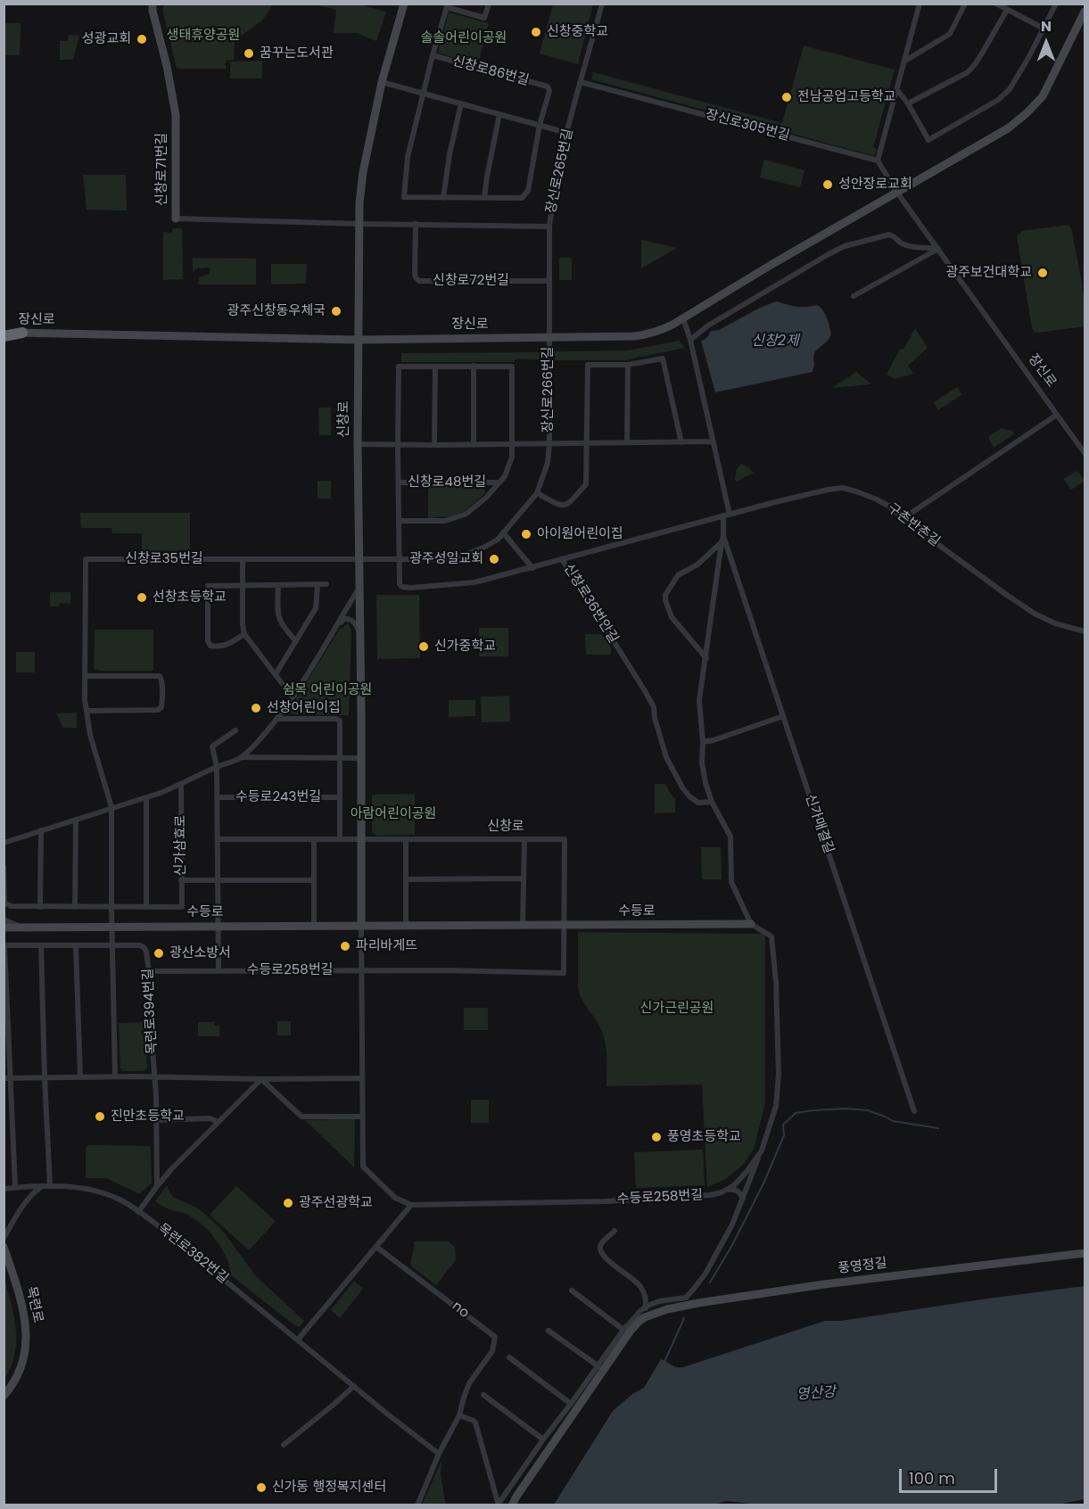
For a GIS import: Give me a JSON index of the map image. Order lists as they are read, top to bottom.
{
  "streets": {
    "main road": [
      "신창로71번길",
      "장신로",
      "신창로",
      "수등로",
      "풍영정길",
      "목련로"
    ],
    "street": [
      "신창로86번길",
      "장신로305번길",
      "장신로265번길",
      "신창로72번길",
      "장신로266번길",
      "신창로48번길",
      "구촌반촌길",
      "신창로35번길",
      "신창로36번안길",
      "수등로243번길",
      "신가매결길",
      "신가삼효로",
      "수등로258번길",
      "목련로394번길",
      "목련로382번길",
      "no"
    ]
  },
  "crossings": [
    ["장신로305번길", "장신로265번길"],
    ["신창로71번길", "신창로"],
    ["장신로265번길", "신창로72번길"],
    ["장신로265번길", "장신로"],
    ["장신로265번길", "장신로266번길"],
    ["장신로", "장신로266번길"],
    ["장신로", "신창로"],
    ["장신로", "신가매결길"],
    ["장신로266번길", "신창로35번길"],
    ["신창로", "신창로35번길"],
    ["신창로", "수등로"],
    ["신창로", "수등로258번길"],
    ["구촌반촌길", "신가매결길"],
    ["신창로35번길", "신창로36번안길"],
    ["신창로36번안길", "신가매결길"],
    ["수등로243번길", "수등로"],
    ["신가매결길", "수등로"],
    ["수등로", "수등로258번길"],
    ["수등로258번길", "목련로394번길"],
    ["목련로394번길", "목련로382번길"]
  ],
  "water": ["신창2제", "영산강"],
  "parks": [
    "생태휴양공원",
    "솔솔어린이공원",
    "쉼목 어린이공원",
    "아람어린이공원",
    "신가근린공원"
  ],
  "places": [
    "신창중학교",
    "성광교회",
    "꿈꾸는도서관",
    "전남공업고등학교",
    "성안장로교회",
    "광주보건대학교",
    "광주신창동우체국",
    "아이원어린이집",
    "광주성일교회",
    "선창초등학교",
    "신가중학교",
    "선창어린이집",
    "파리바게뜨",
    "광산소방서",
    "진만초등학교",
    "풍영초등학교",
    "광주선광학교",
    "신가동 행정복지센터"
  ],
  "scale_bar": "100 m",
  "north": "top"
}
